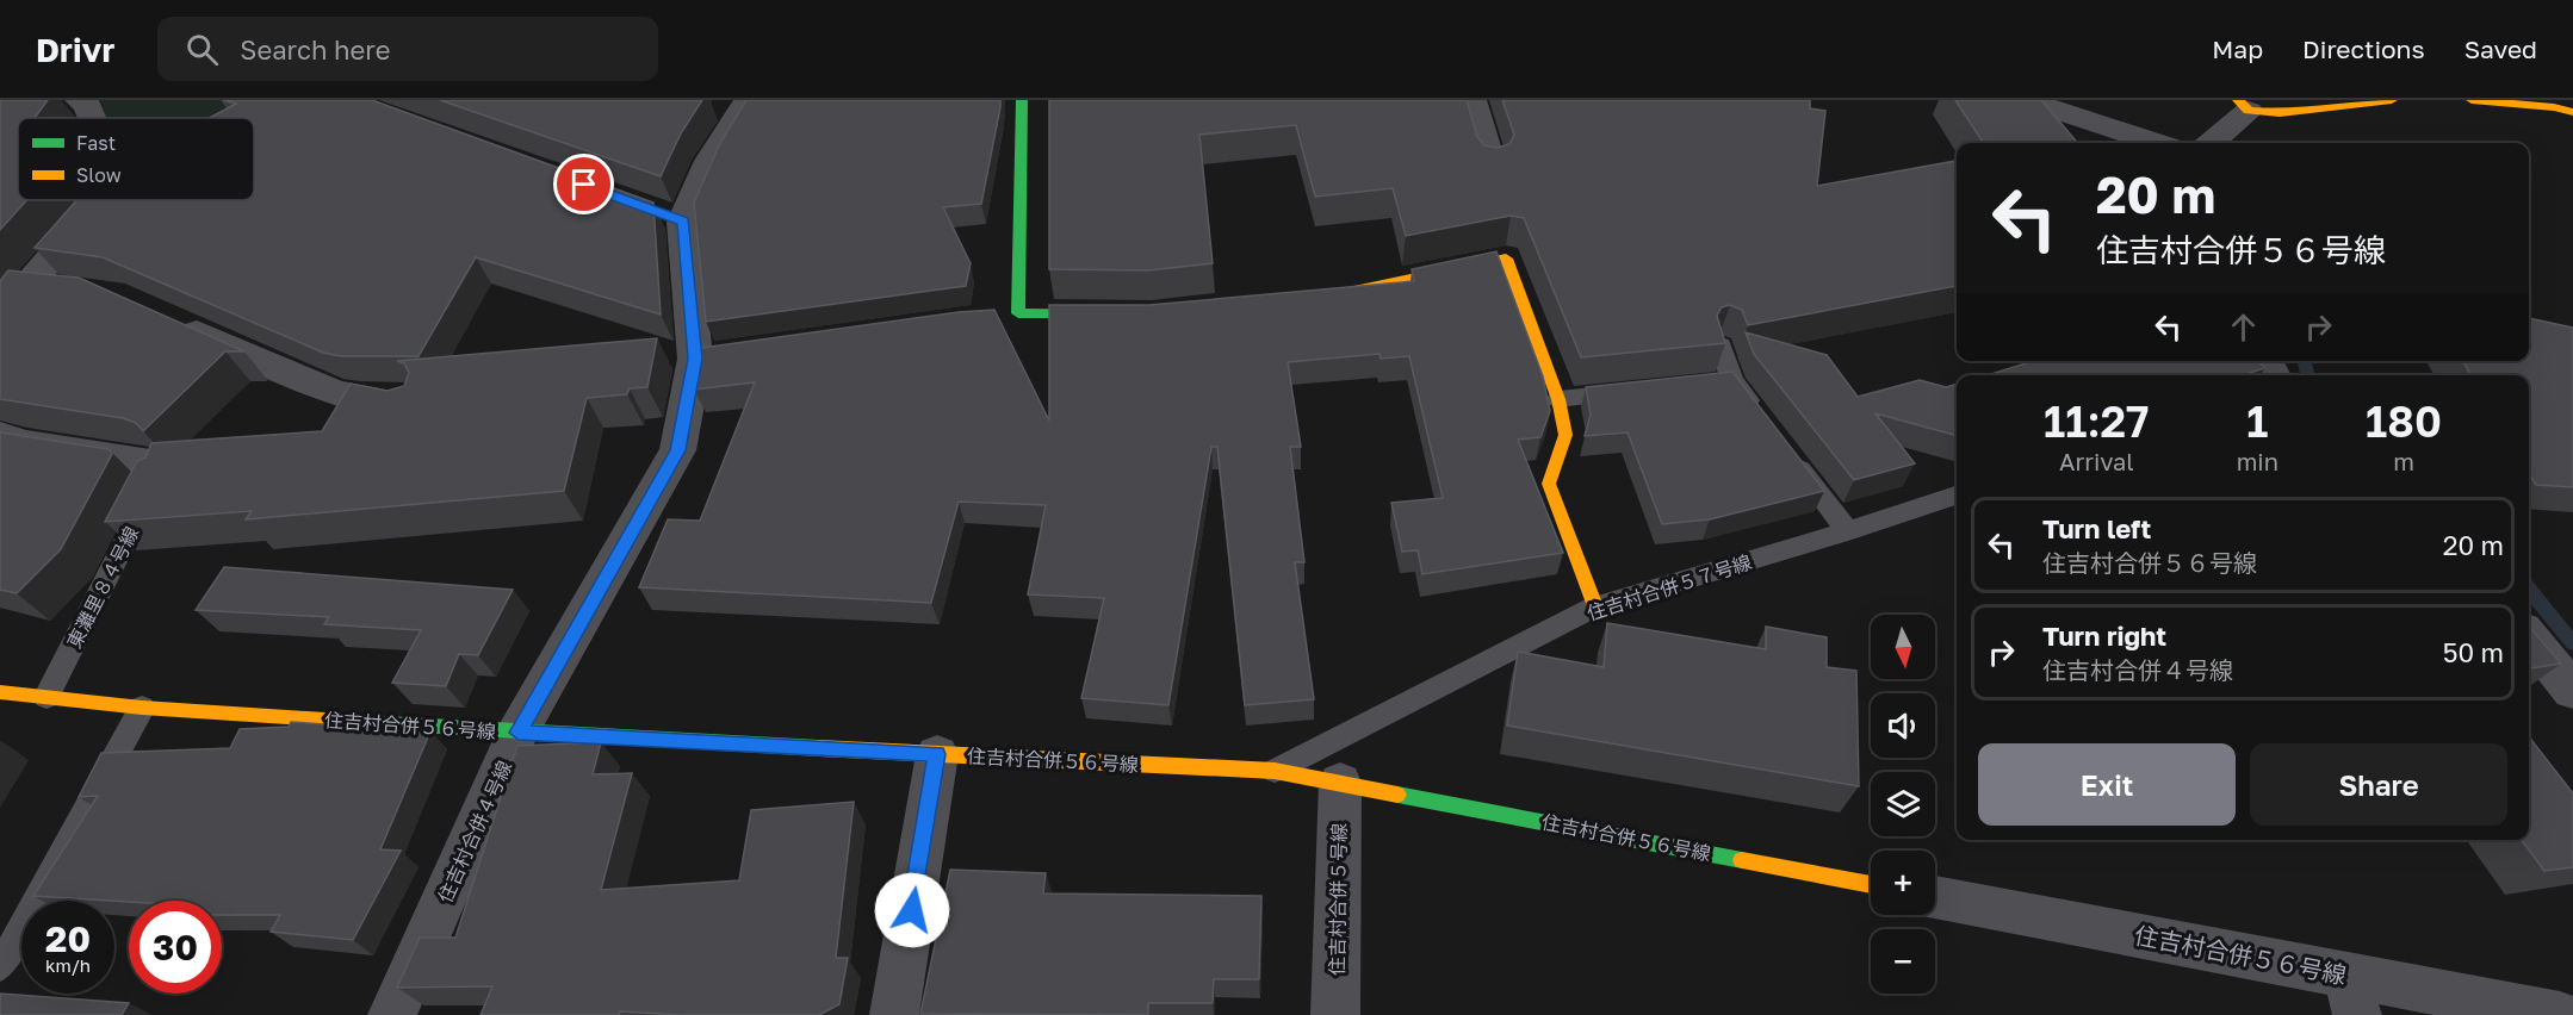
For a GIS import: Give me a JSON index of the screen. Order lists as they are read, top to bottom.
{
  "streets": {
    "street": [
      "東灘里８４号線",
      "住吉村合併５６号線",
      "住吉村合併４号線",
      "住吉村合併５号線"
    ],
    "lane": ["住吉村合併５７号線"]
  },
  "crossings": [
    ["東灘里８４号線", "住吉村合併５６号線"],
    ["住吉村合併５７号線", "住吉村合併５６号線"],
    ["住吉村合併５６号線", "住吉村合併４号線"],
    ["住吉村合併５６号線", "住吉村合併５号線"]
  ],
  "legend": ["Fast", "Slow"],
  "north": "bottom",
  "page": {
    "header": "Drivr",
    "search": "Search here",
    "nav": ["Map", "Directions", "Saved"],
    "turn": ["20 m", "住吉村合併５６号線"],
    "eta": [
      "11:27",
      "Arrival",
      "1",
      "min",
      "180",
      "m"
    ],
    "list": [
      {
        "name": "Turn left",
        "note": "住吉村合併５６号線",
        "value": "20 m"
      },
      {
        "name": "Turn right",
        "note": "住吉村合併４号線",
        "value": "50 m"
      }
    ],
    "map_buttons": ["+", "−"],
    "buttons": ["Exit", "Share"],
    "speed": "20 km/h",
    "limit": "30"
  }
}
